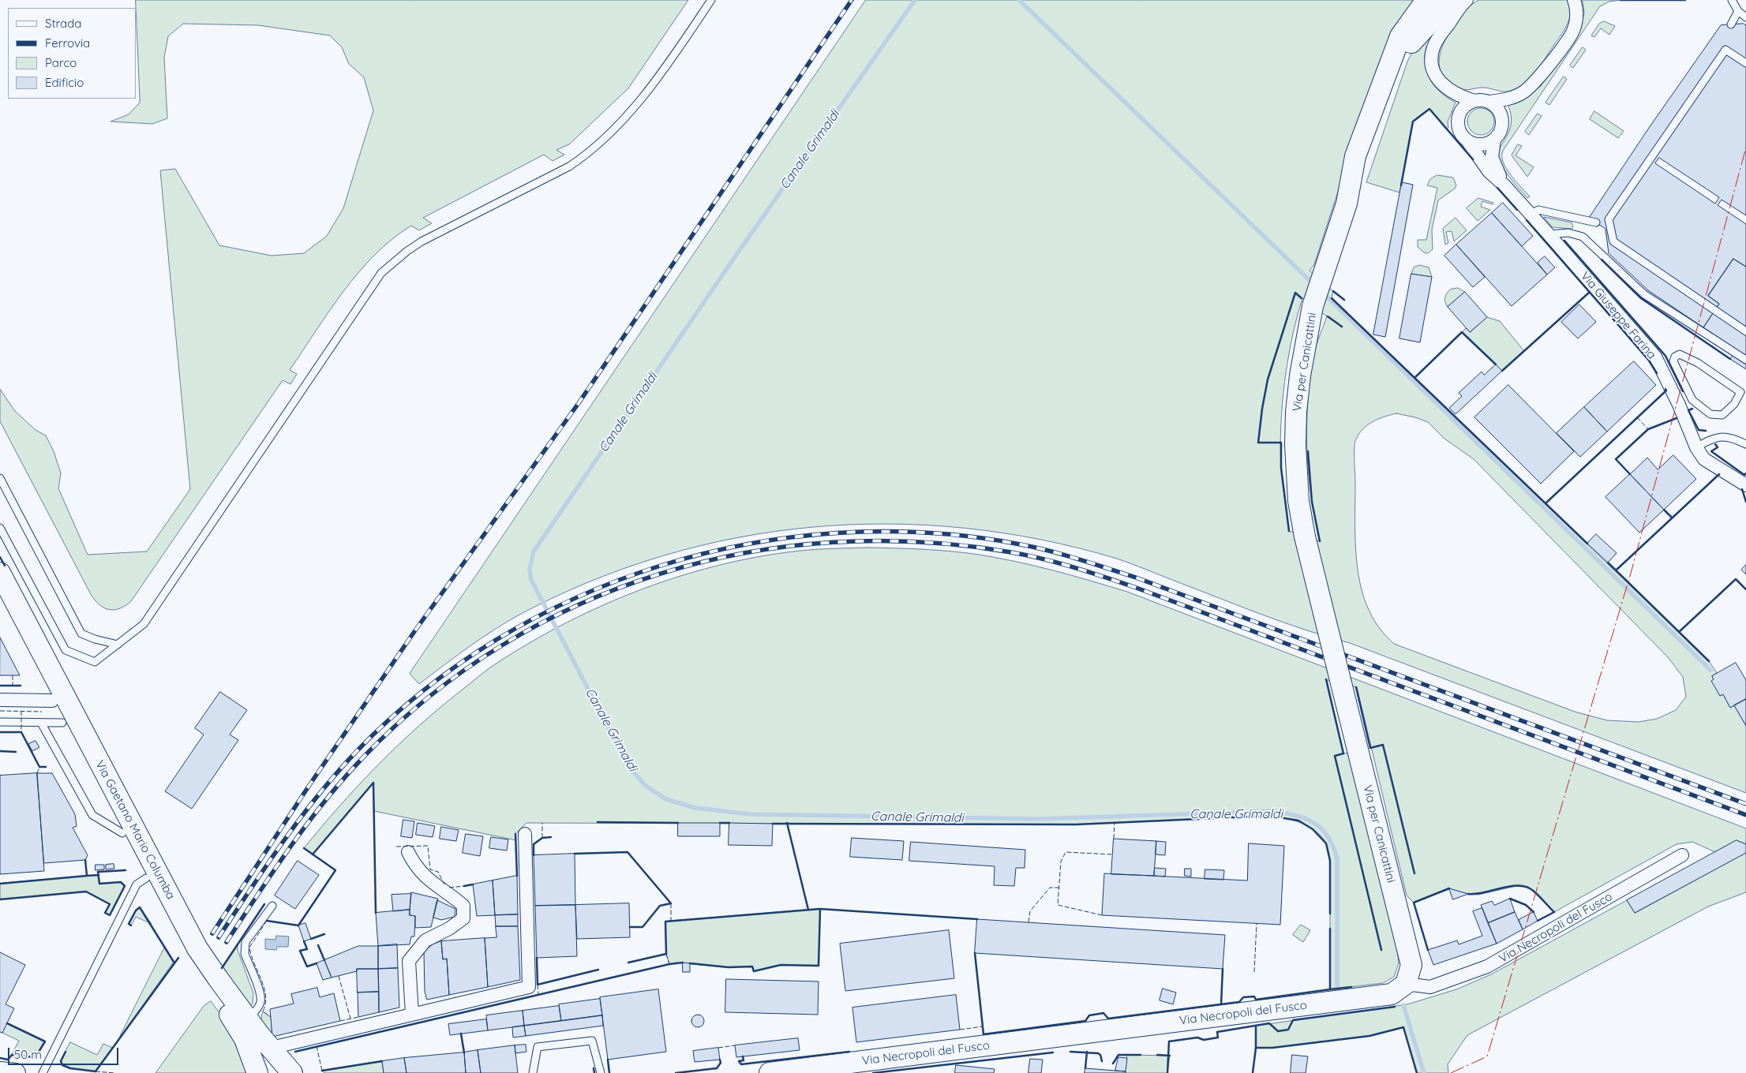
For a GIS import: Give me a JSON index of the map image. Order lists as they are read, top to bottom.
{
  "streets": {
    "main road": ["Via per Canicattini", "Via Gaetano Mario Columba", "Via Necropoli del Fusco"],
    "street": ["Via Giuseppe Farina"]
  },
  "crossings": [
    ["Via per Canicattini", "Via Necropoli del Fusco"]
  ],
  "water": ["Canale Grimaldi"],
  "legend": [
    "Strada",
    "Ferrovia",
    "Parco",
    "Edificio"
  ],
  "scale_bar": "50 m"
}
